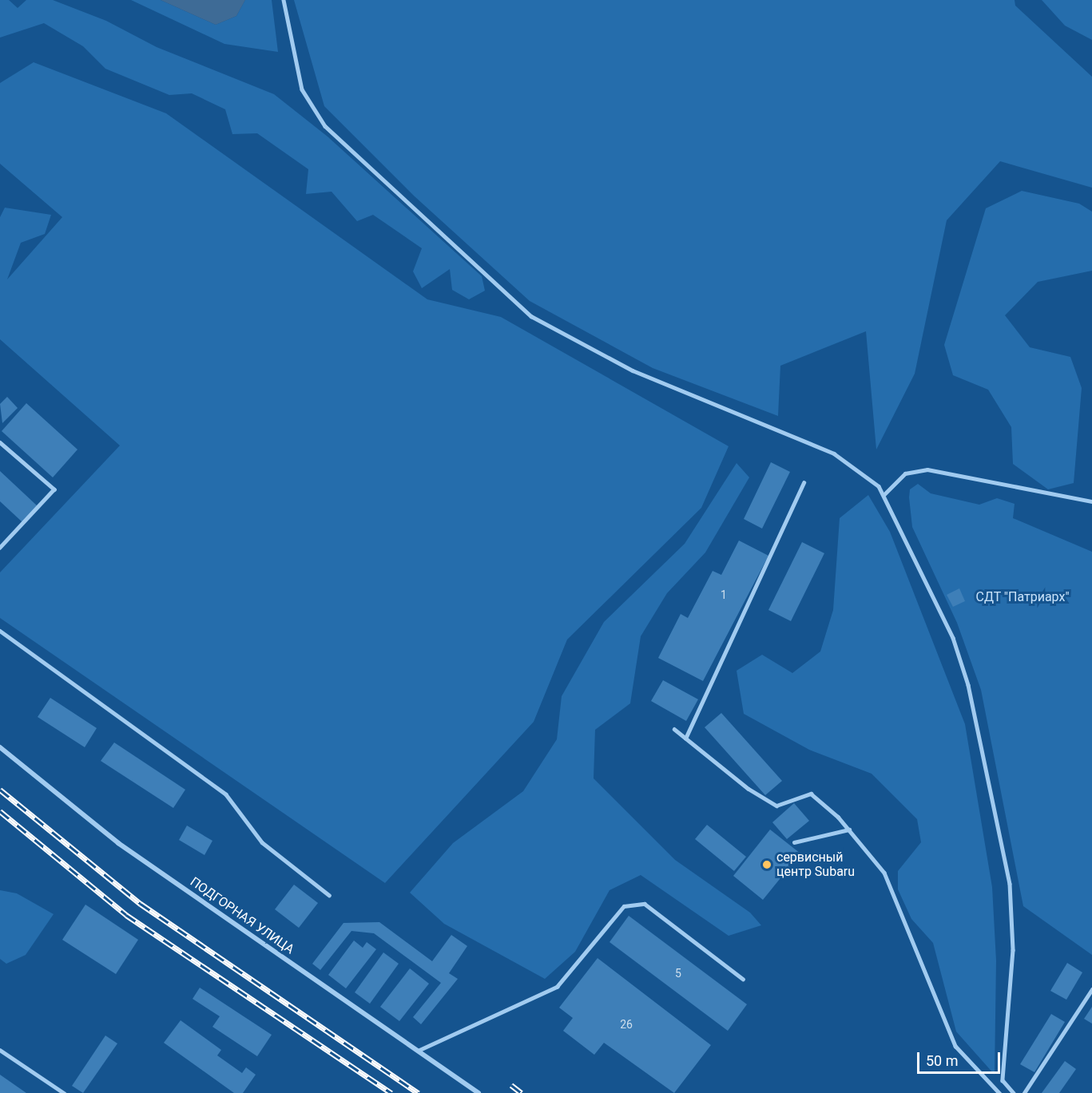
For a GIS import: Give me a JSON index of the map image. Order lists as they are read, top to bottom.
{
  "streets": {
    "street": ["ПОДГОРНАЯ УЛИЦА"]
  },
  "parks": ["СДТ \"Патриарх\""],
  "places": ["сервисный центр Subaru"],
  "house_numbers": ["1", "5", "26"],
  "scale_bar": "50 m"
}
